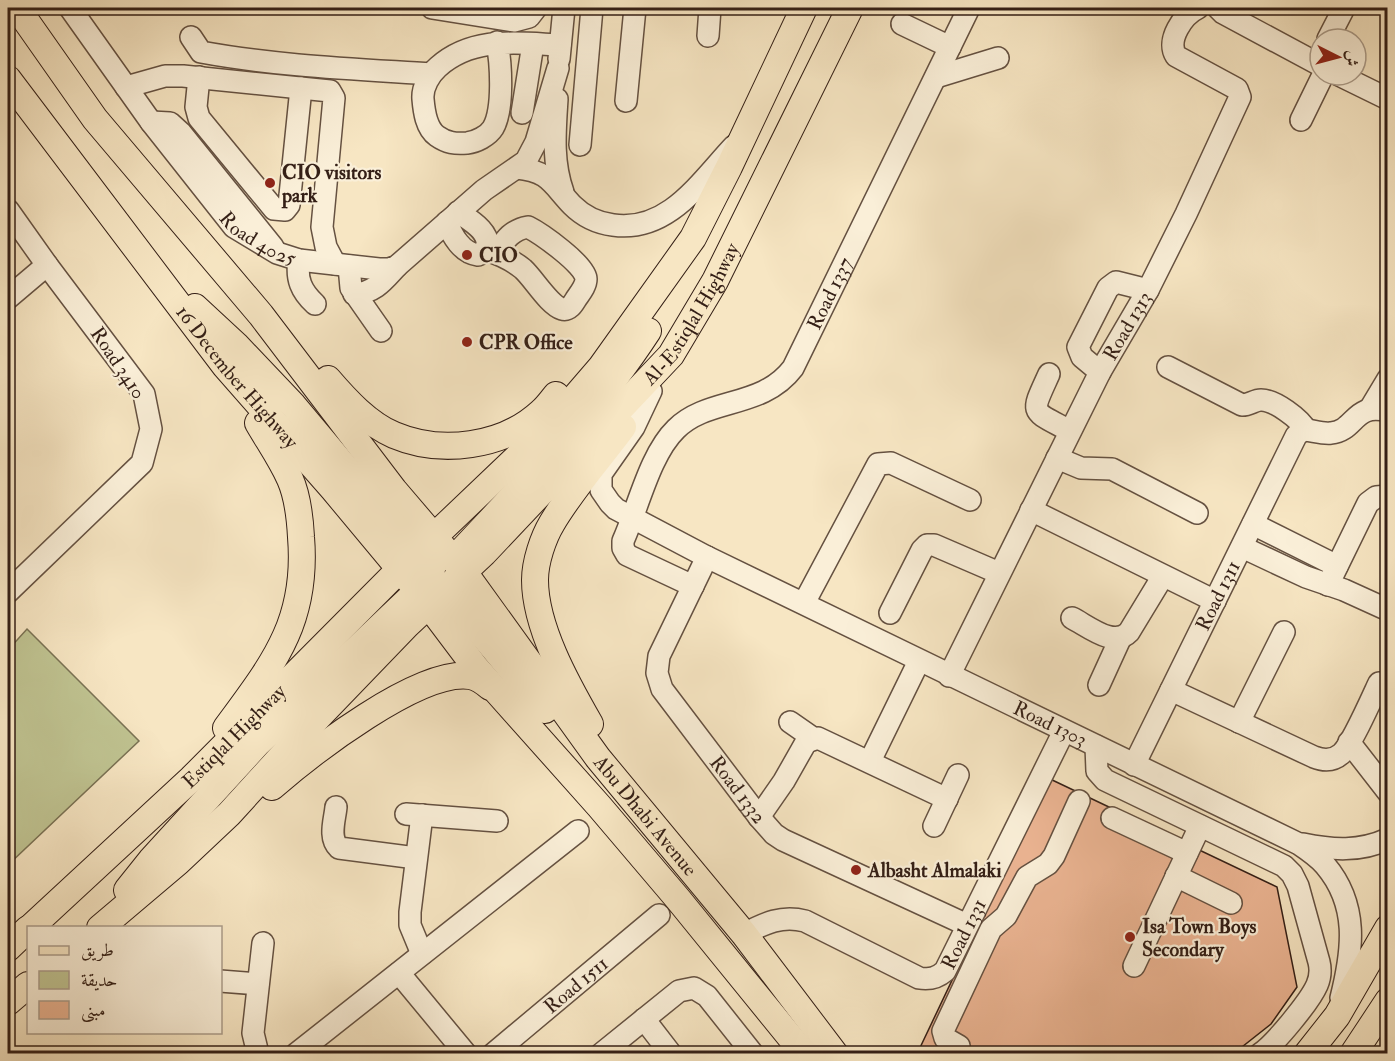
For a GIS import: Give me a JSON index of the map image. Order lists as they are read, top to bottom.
{
  "streets": {
    "main road": [
      "Al-Estiqlal Highway",
      "16 December Highway",
      "Estiqlal Highway",
      "Abu Dhabi Avenue"
    ],
    "street": [
      "Road 4025",
      "Road 1337",
      "Road 1313",
      "Road 3410",
      "Road 1311",
      "Road 1303",
      "Road 1332",
      "Road 1331",
      "Road 1511"
    ]
  },
  "crossings": [
    ["Road 1337", "Road 1303"],
    ["Road 1337", "Road 1332"],
    ["Al-Estiqlal Highway", "16 December Highway"],
    ["Al-Estiqlal Highway", "Estiqlal Highway"],
    ["Al-Estiqlal Highway", "Abu Dhabi Avenue"],
    ["Road 1313", "Road 1303"],
    ["16 December Highway", "Estiqlal Highway"],
    ["16 December Highway", "Abu Dhabi Avenue"],
    ["Road 1311", "Road 1303"],
    ["Road 1303", "Road 1332"],
    ["Road 1303", "Road 1331"],
    ["Estiqlal Highway", "Abu Dhabi Avenue"],
    ["Road 1332", "Road 1331"],
    ["Abu Dhabi Avenue", "Road 1331"]
  ],
  "places": [
    "CIO visitors park",
    "CIO",
    "CPR Office",
    "Albasht Almalaki",
    "Isa Town Boys Secondary"
  ],
  "legend": ["طريق", "حديقة", "مبنى"],
  "north": "right"
}
